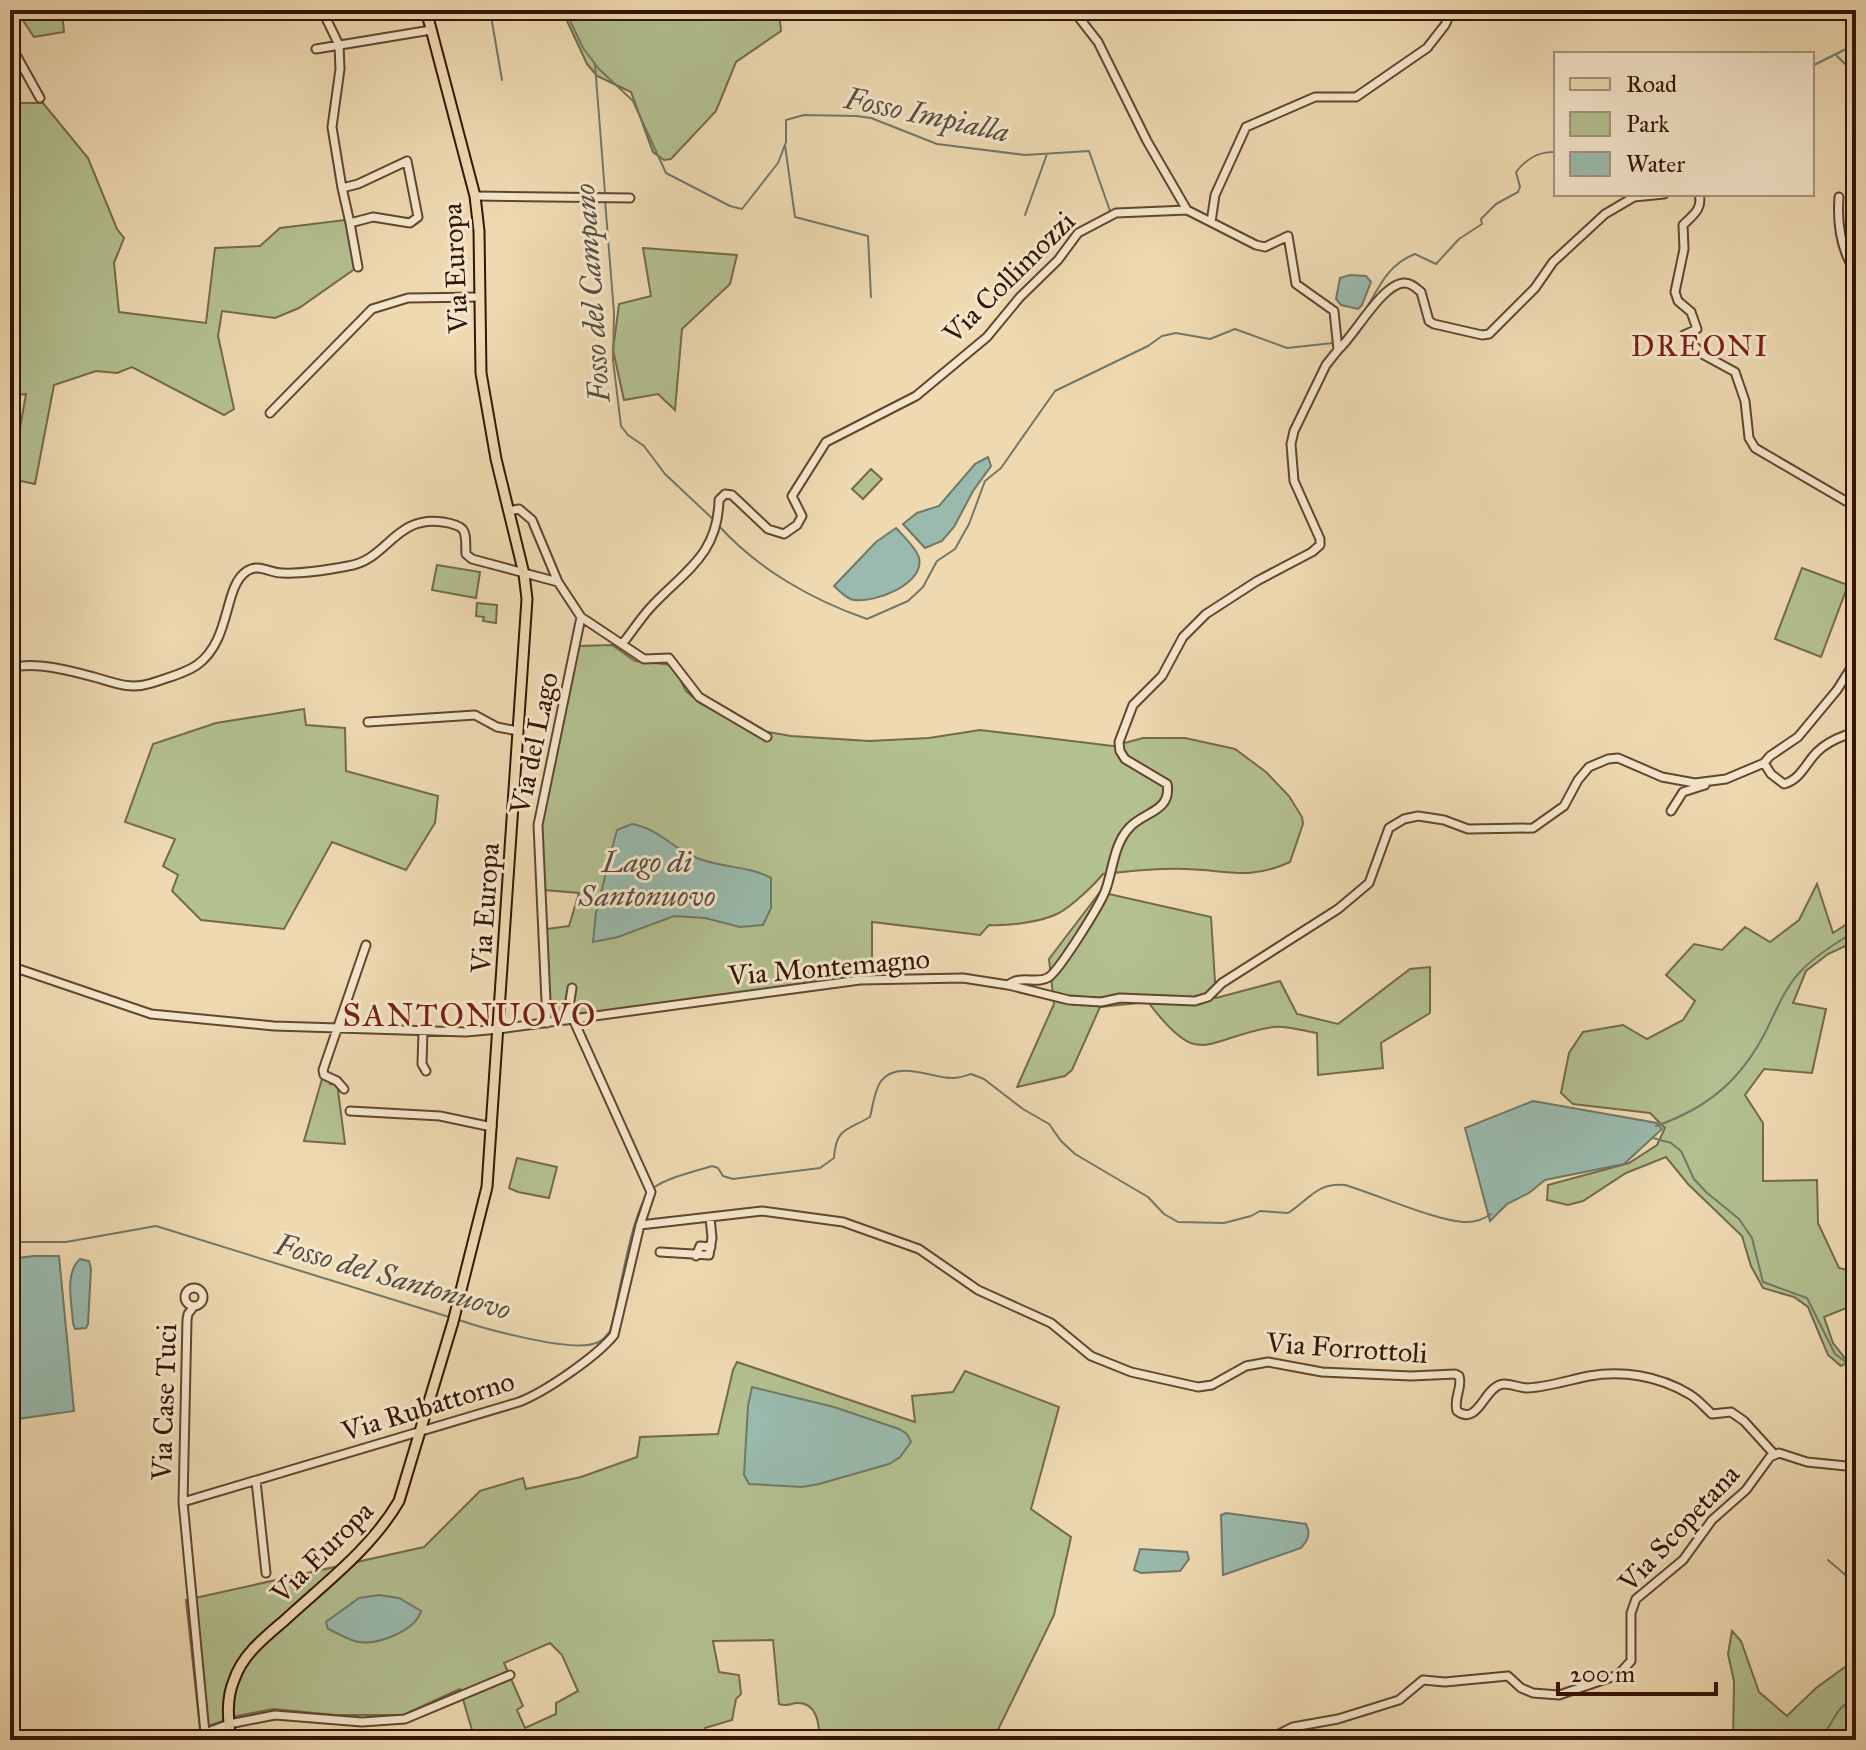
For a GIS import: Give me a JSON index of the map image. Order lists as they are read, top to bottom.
{
  "streets": {
    "main road": ["Via Europa"],
    "street": [
      "Via Collimozzi",
      "Via del Lago",
      "Via Montemagno",
      "Via Forrottoli",
      "Via Case Tuci",
      "Via Rubattorno",
      "Via Scopetana"
    ]
  },
  "crossings": [
    ["Via Europa", "Via Montemagno"],
    ["Via Europa", "Via Rubattorno"],
    ["Via del Lago", "Via Montemagno"],
    ["Via Montemagno", "Via Rubattorno"],
    ["Via Forrottoli", "Via Rubattorno"],
    ["Via Forrottoli", "Via Scopetana"],
    ["Via Case Tuci", "Via Rubattorno"]
  ],
  "districts": ["DREONI", "SANTONUOVO"],
  "water": [
    "Fosso Impialla",
    "Fosso del Campano",
    "Lago di Santonuovo",
    "Fosso del Santonuovo"
  ],
  "legend": ["Road", "Park", "Water"],
  "scale_bar": "200 m"
}
